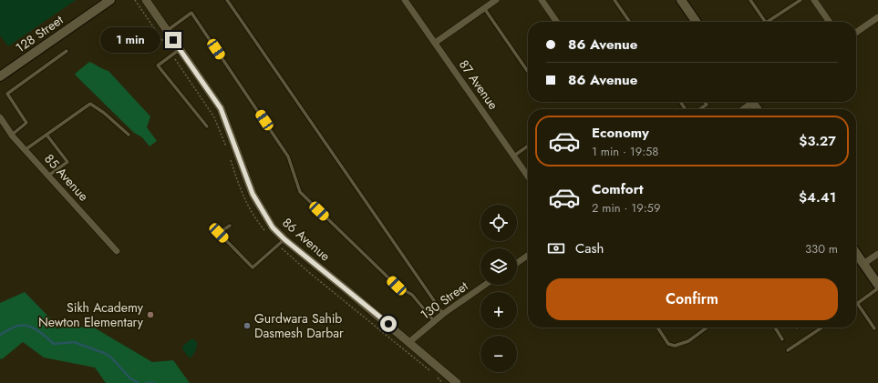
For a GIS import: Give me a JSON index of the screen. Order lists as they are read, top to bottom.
{
  "streets": {
    "main road": ["128 Street"],
    "street": [
      "87 Avenue",
      "85 Avenue",
      "86 Avenue",
      "130 Street"
    ]
  },
  "crossings": [
    ["86 Avenue", "130 Street"]
  ],
  "places": ["Sikh Academy Newton Elementary", "Gurdwara Sahib Dasmesh Darbar"],
  "page": {
    "banner": ["86 Avenue", "86 Avenue"],
    "bubble": "1 min",
    "list": [
      {
        "name": "Economy",
        "note": "1 min · 19:58",
        "value": "$3.27"
      },
      {
        "name": "Comfort",
        "note": "2 min · 19:59",
        "value": "$4.41"
      }
    ],
    "map_buttons": ["+", "−"],
    "pay": ["Cash", "330 m"],
    "buttons": "Confirm"
  }
}
